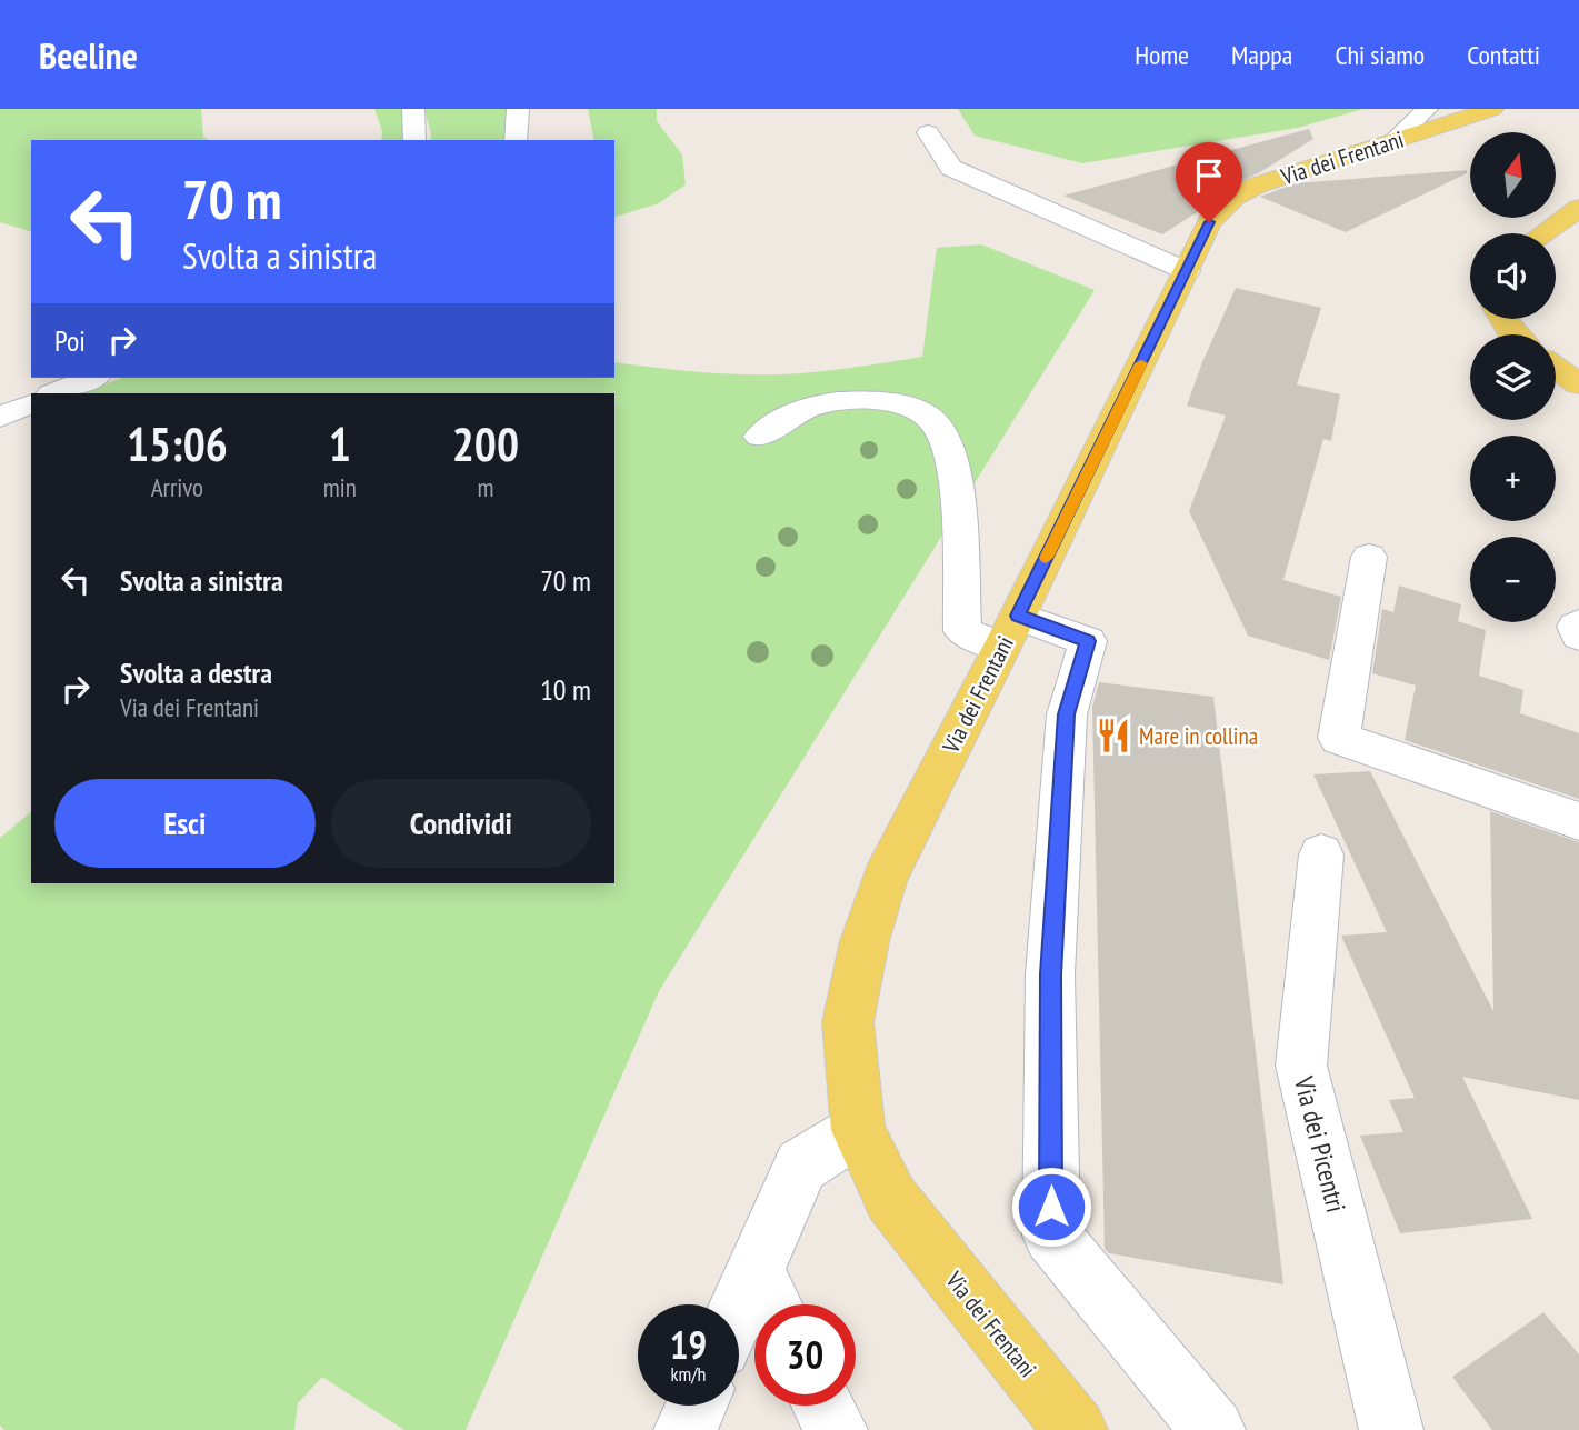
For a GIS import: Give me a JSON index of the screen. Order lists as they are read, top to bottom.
{
  "streets": {
    "main road": ["Via dei Frentani"],
    "street": ["Via dei Picentri"]
  },
  "places": {
    "restaurant": ["Mare in collina"]
  },
  "north": "top",
  "page": {
    "header": "Beeline",
    "nav": [
      "Home",
      "Mappa",
      "Chi siamo",
      "Contatti"
    ],
    "map_buttons": ["+", "−"],
    "turn": ["70 m", "Svolta a sinistra"],
    "then": "Poi",
    "eta": [
      "15:06",
      "Arrivo",
      "1",
      "min",
      "200",
      "m"
    ],
    "list": [
      {
        "name": "Svolta a sinistra",
        "value": "70 m"
      },
      {
        "name": "Svolta a destra",
        "note": "Via dei Frentani",
        "value": "10 m"
      }
    ],
    "buttons": ["Esci", "Condividi"],
    "speed": "19 km/h",
    "limit": "30"
  }
}
